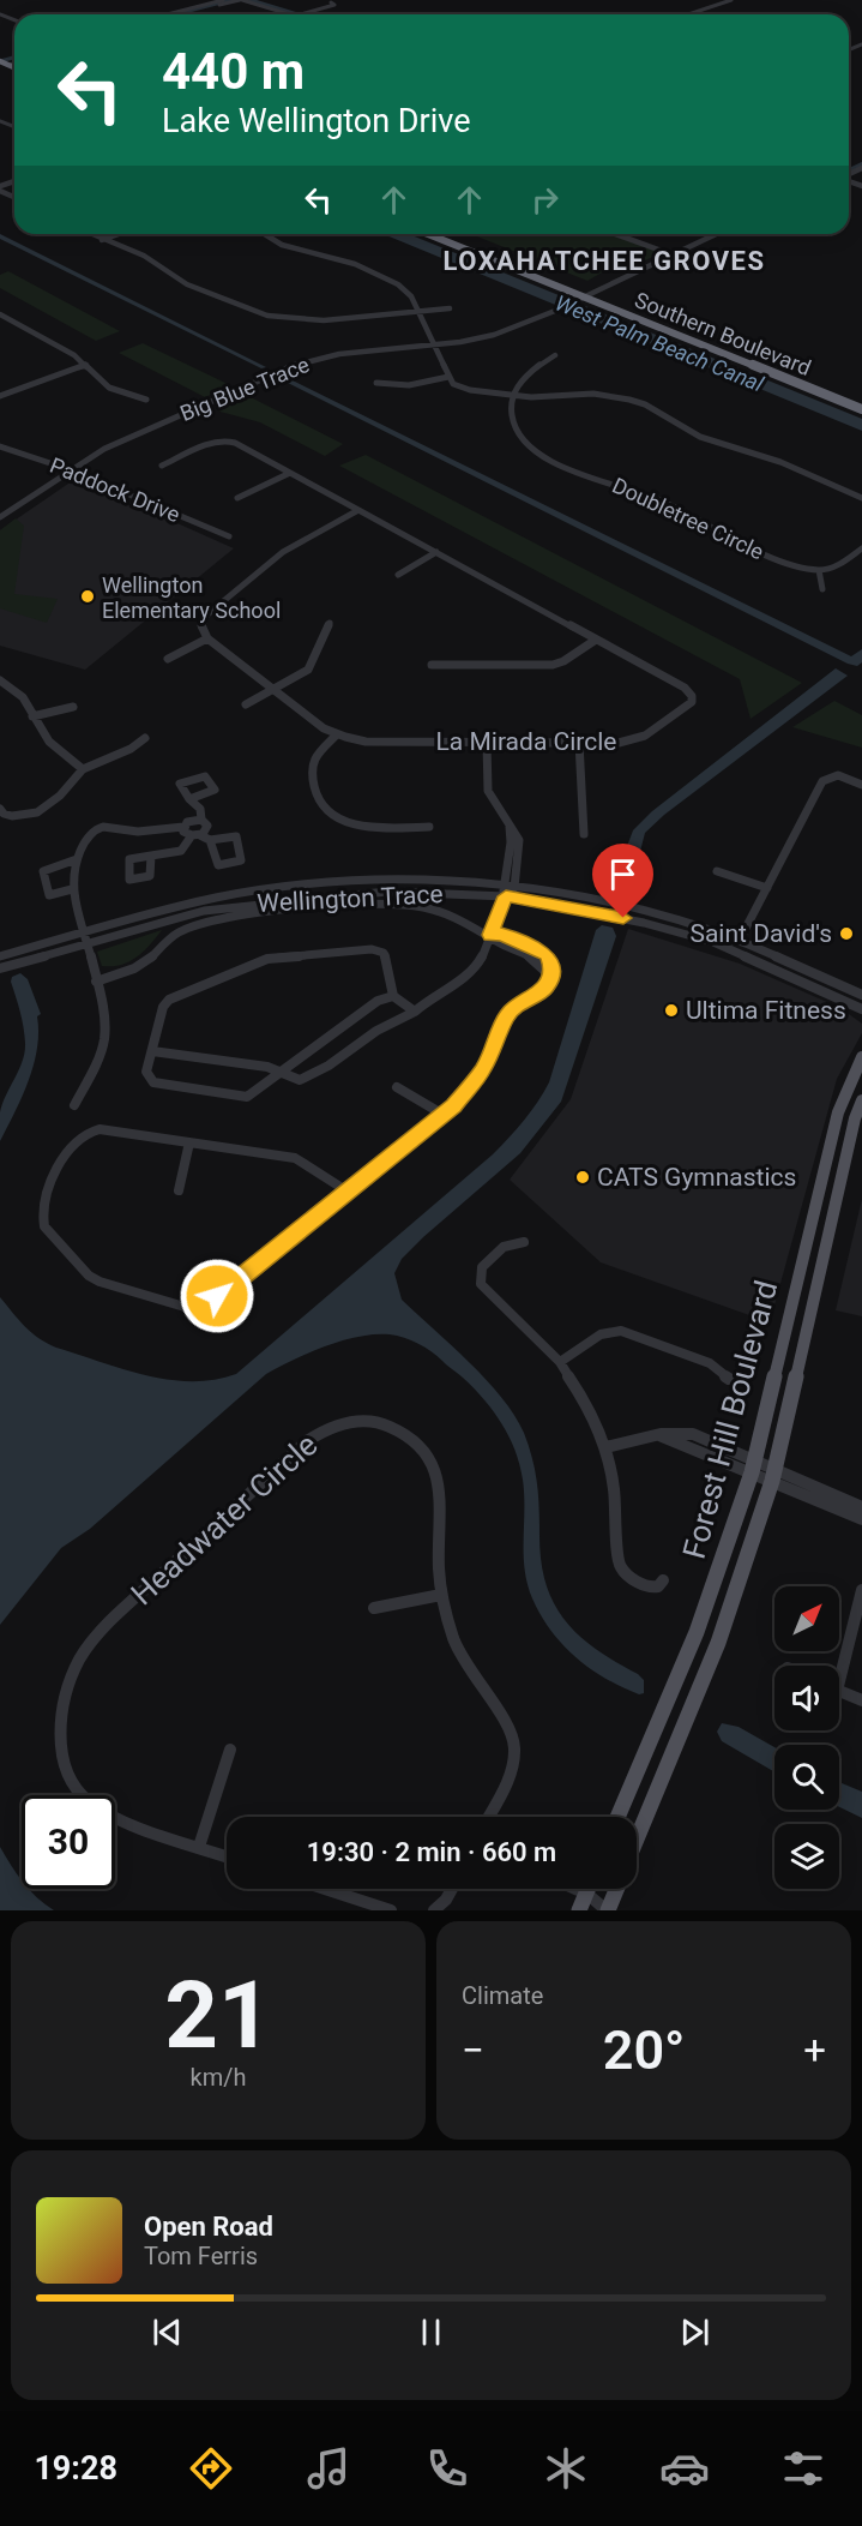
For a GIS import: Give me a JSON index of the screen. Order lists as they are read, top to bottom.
{
  "streets": {
    "highway": ["Southern Boulevard"],
    "main road": ["Forest Hill Boulevard"],
    "street": [
      "Big Blue Trace",
      "Paddock Drive",
      "Doubletree Circle",
      "La Mirada Circle",
      "Wellington Trace",
      "Headwater Circle"
    ]
  },
  "crossings": [
    ["Southern Boulevard", "Big Blue Trace"],
    ["Big Blue Trace", "Paddock Drive"]
  ],
  "districts": ["LOXAHATCHEE GROVES"],
  "water": ["West Palm Beach Canal"],
  "places": [
    "Wellington Elementary School",
    "Saint David's",
    "Ultima Fitness",
    "CATS Gymnastics"
  ],
  "north": "top right",
  "page": {
    "turn": ["440 m", "Lake Wellington Drive"],
    "limit": "30",
    "trip": "19:30 · 2 min · 660 m",
    "tile": [
      ["21", "km/h"],
      "Climate"
    ],
    "heat": ["−", "20°", "+"],
    "song": ["Open Road", "Tom Ferris"],
    "tabs": "19:28"
  }
}
